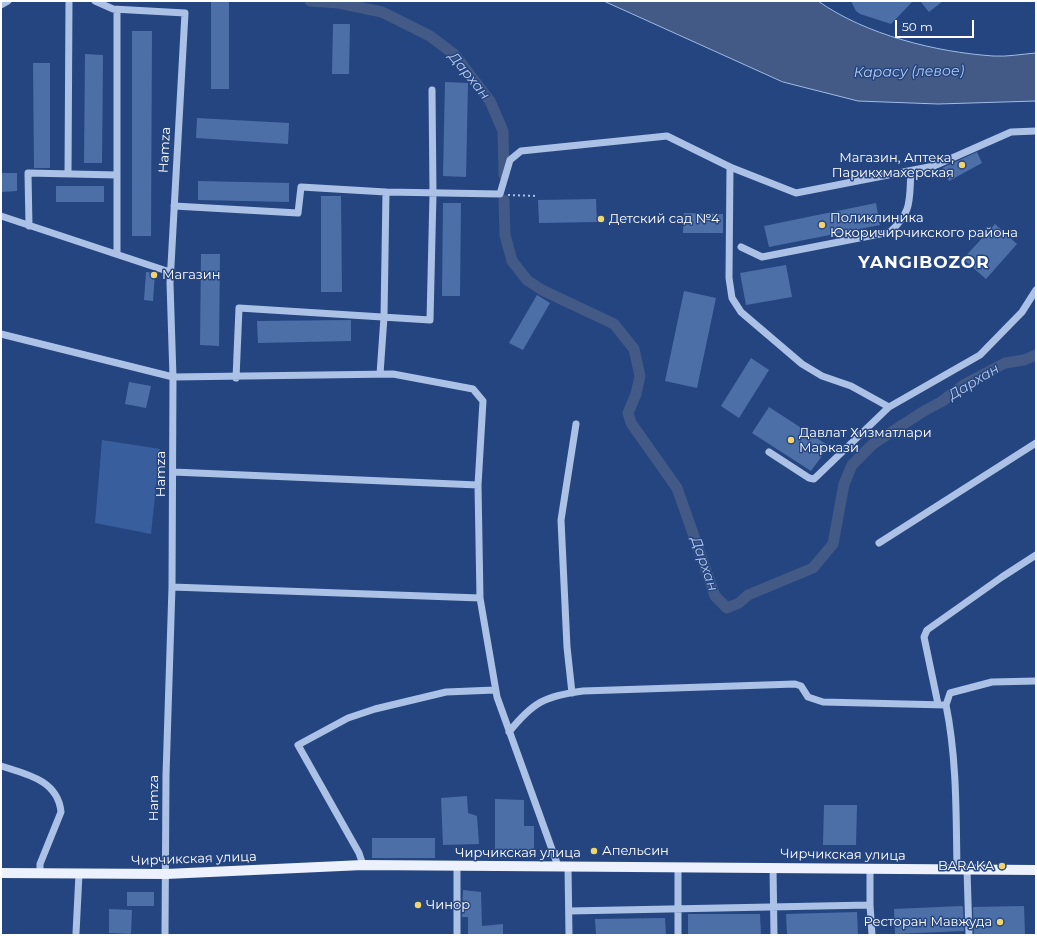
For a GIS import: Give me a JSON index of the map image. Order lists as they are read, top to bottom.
{
  "streets": {
    "main road": ["Чирчикская улица"],
    "street": ["Hamza"]
  },
  "crossings": [
    ["Hamza", "Чирчикская улица"]
  ],
  "districts": ["YANGIBOZOR"],
  "water": ["Карасу (левое)", "Дархан"],
  "places": [
    "Магазин, Аптека, Парикхмахерская",
    "Детский сад №4",
    "Поликлиника Юкоричирчикского района",
    "Магазин",
    "Давлат Хизматлари Маркази",
    "Апельсин",
    "BARAKA",
    "Чинор",
    "Ресторан Мавжуда"
  ],
  "scale_bar": "50 m"
}
